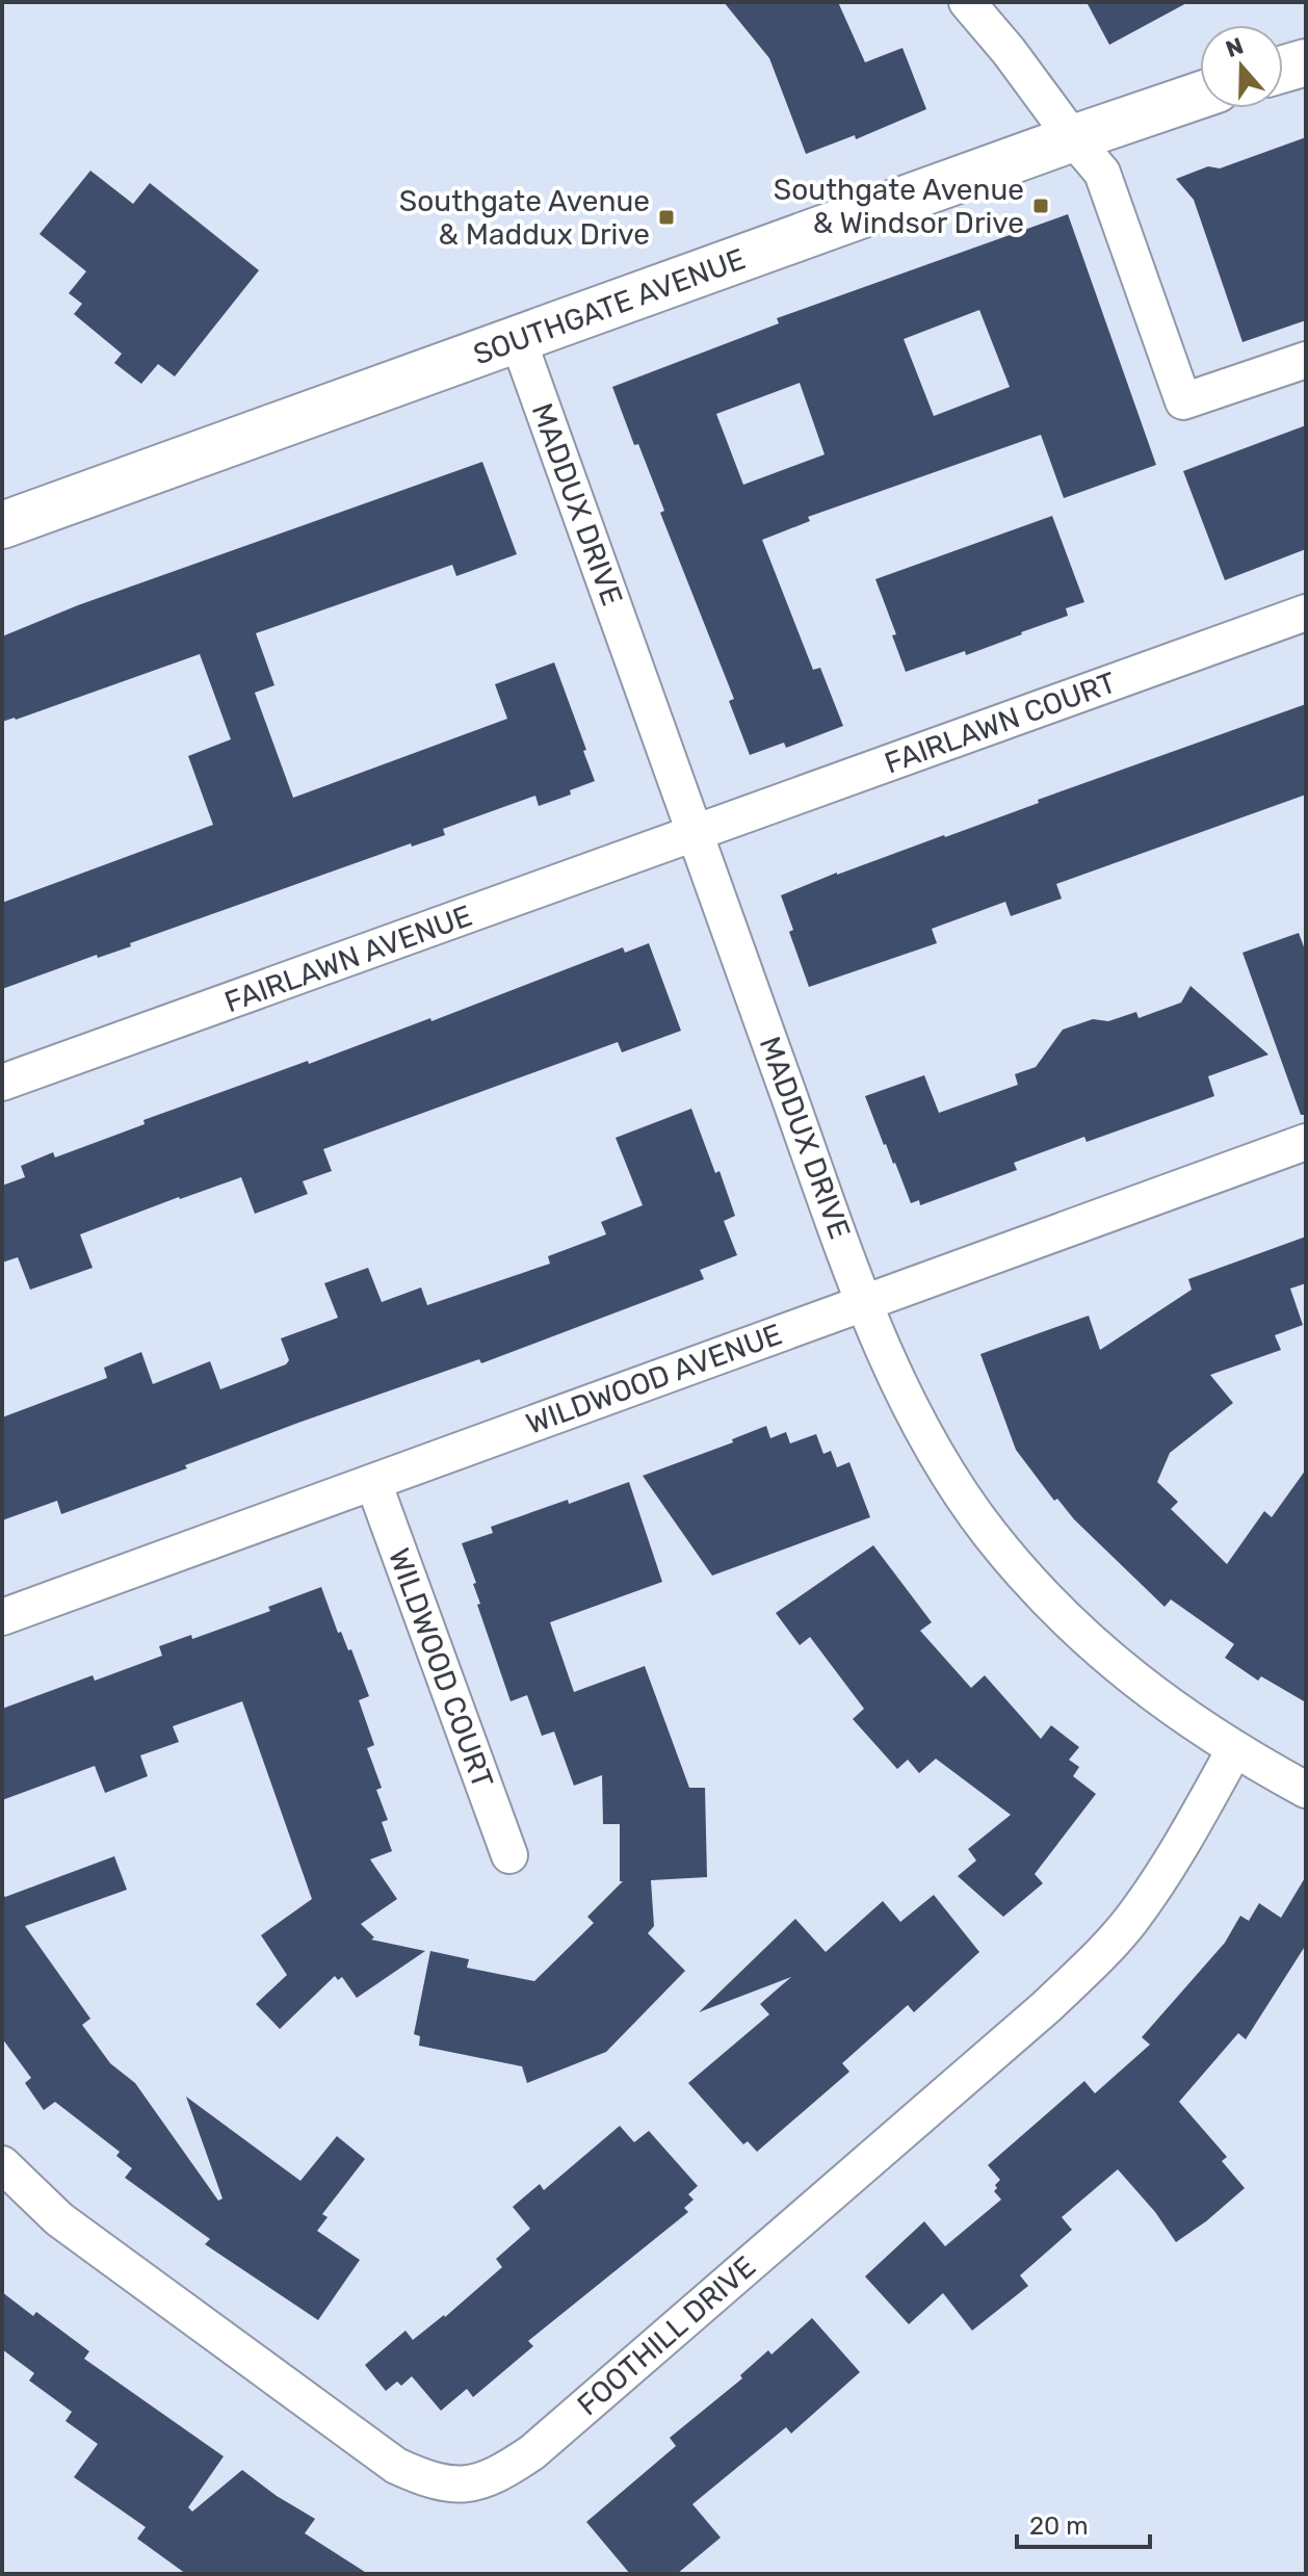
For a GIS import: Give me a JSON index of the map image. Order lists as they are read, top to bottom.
{
  "streets": {
    "street": [
      "SOUTHGATE AVENUE",
      "MADDUX DRIVE",
      "FAIRLAWN COURT",
      "FAIRLAWN AVENUE",
      "WILDWOOD AVENUE",
      "WILDWOOD COURT",
      "FOOTHILL DRIVE"
    ]
  },
  "crossings": [
    ["SOUTHGATE AVENUE", "MADDUX DRIVE"],
    ["MADDUX DRIVE", "FAIRLAWN COURT"],
    ["MADDUX DRIVE", "FAIRLAWN AVENUE"],
    ["MADDUX DRIVE", "WILDWOOD AVENUE"],
    ["MADDUX DRIVE", "FOOTHILL DRIVE"],
    ["FAIRLAWN COURT", "FAIRLAWN AVENUE"],
    ["WILDWOOD AVENUE", "WILDWOOD COURT"]
  ],
  "places": {
    "transit": ["Southgate Avenue & Windsor Drive", "Southgate Avenue & Maddux Drive"]
  },
  "scale_bar": "20 m",
  "north": "top"
}
